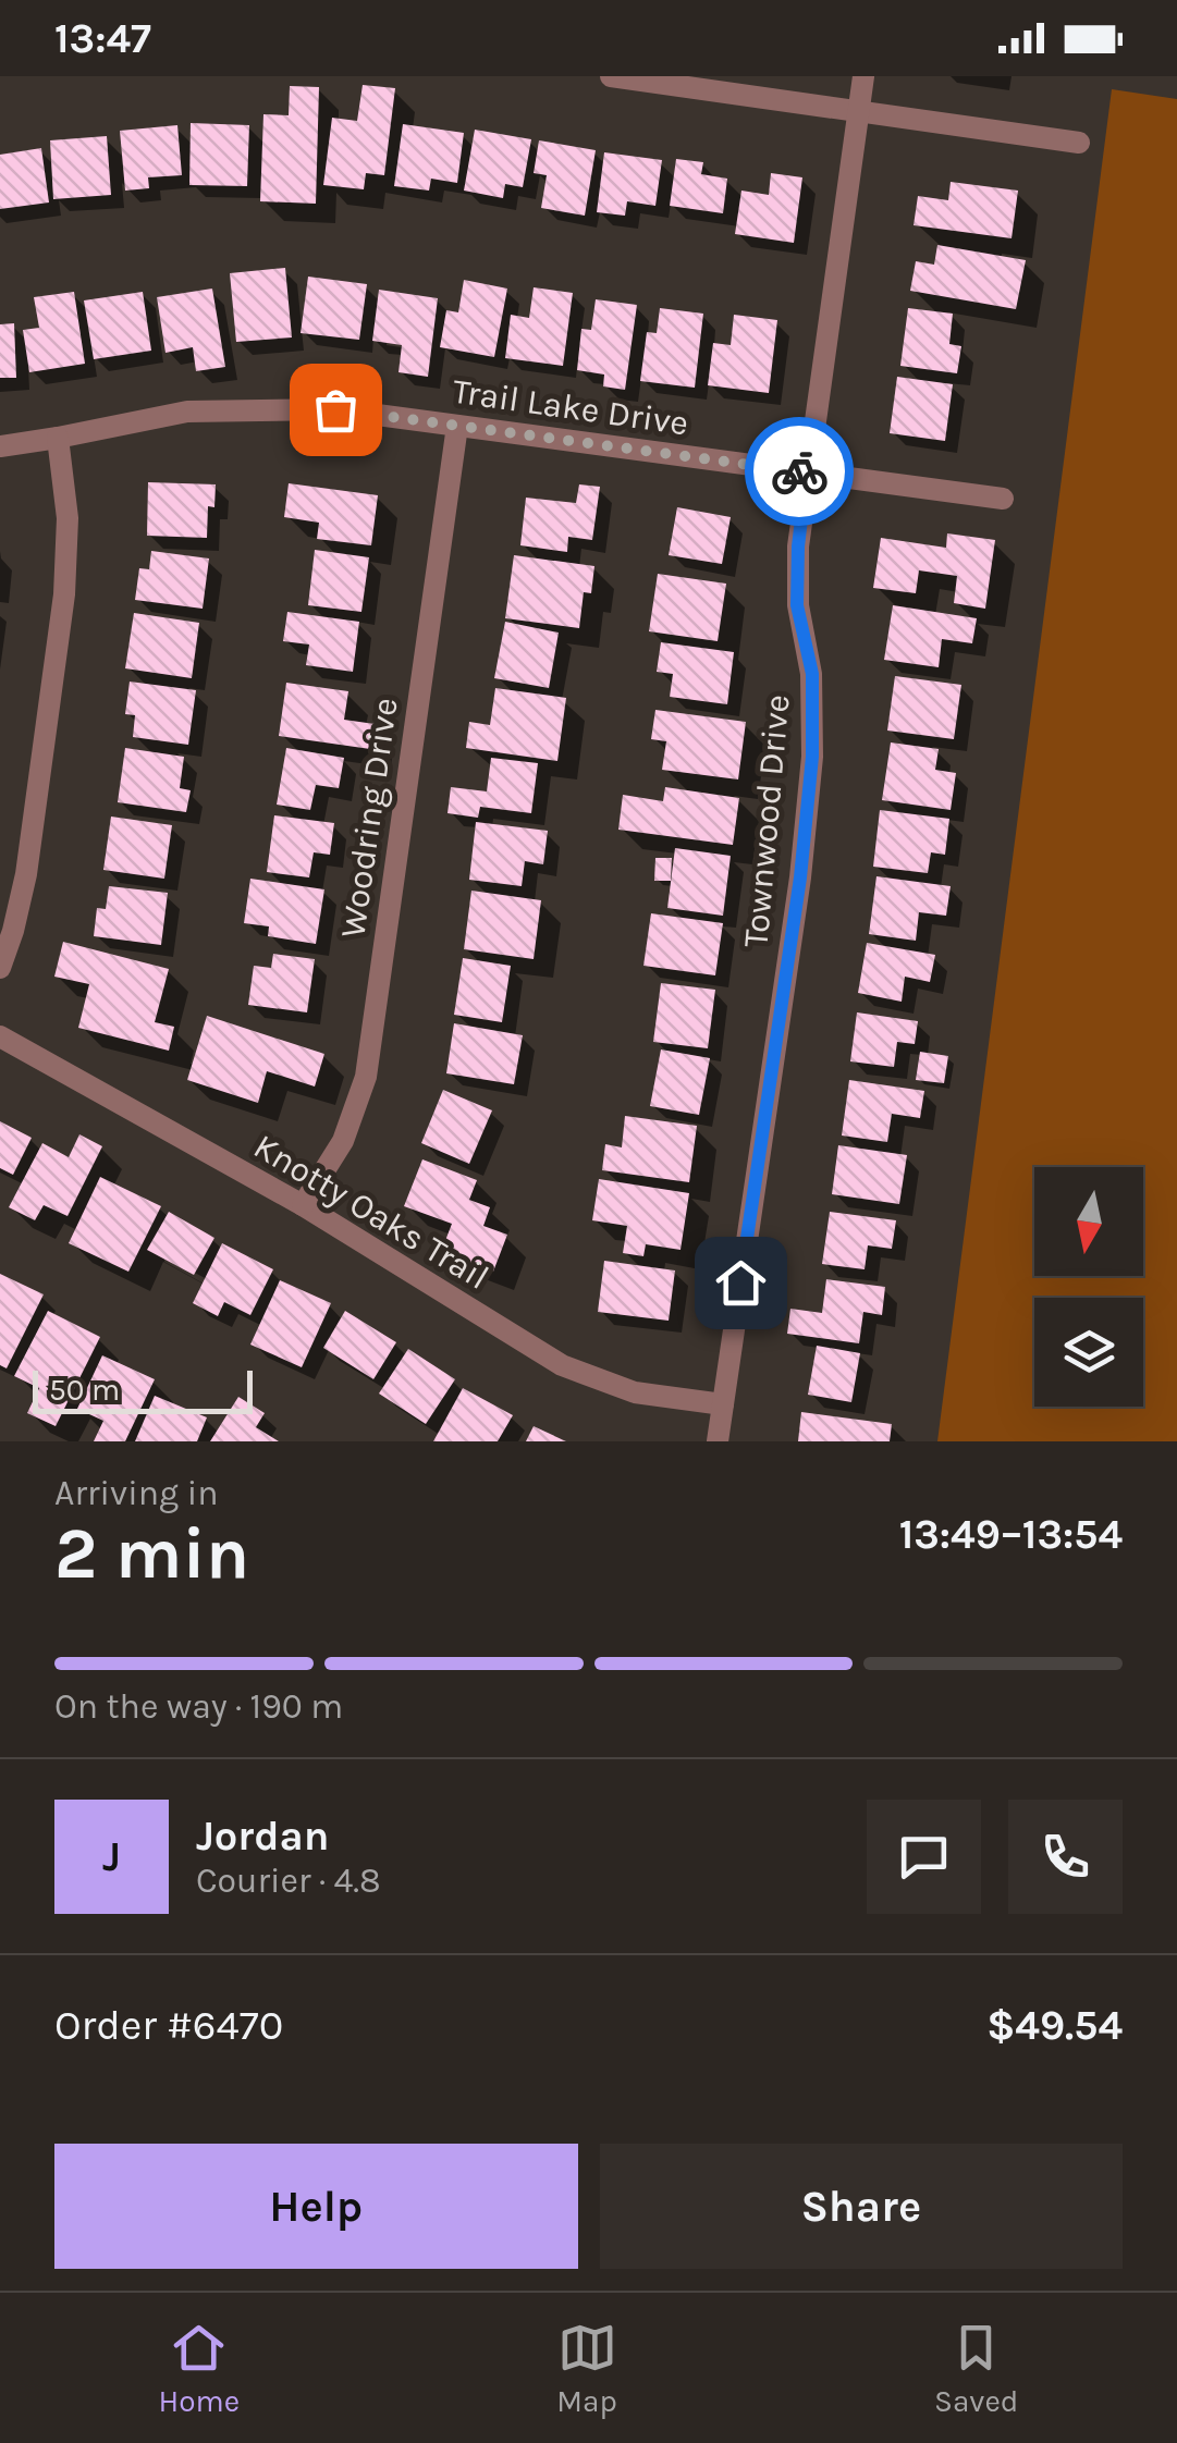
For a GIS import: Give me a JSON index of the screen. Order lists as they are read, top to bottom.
{
  "streets": {
    "street": [
      "Trail Lake Drive",
      "Woodring Drive",
      "Townwood Drive",
      "Knotty Oaks Trail"
    ]
  },
  "crossings": [
    ["Trail Lake Drive", "Woodring Drive"],
    ["Trail Lake Drive", "Townwood Drive"],
    ["Woodring Drive", "Knotty Oaks Trail"],
    ["Townwood Drive", "Knotty Oaks Trail"]
  ],
  "scale_bar": "50 m",
  "north": "bottom",
  "page": {
    "status": "13:47",
    "scale": "50 m",
    "heading": ["2 min", "Arriving in", "13:49–13:54"],
    "panel": [
      "Jordan",
      "Courier · 4.8",
      "Order #6470",
      "$49.54"
    ],
    "bar": "On the way · 190 m",
    "round": "J",
    "buttons": ["Help", "Share"],
    "tabs": ["Home", "Map", "Saved"]
  }
}
